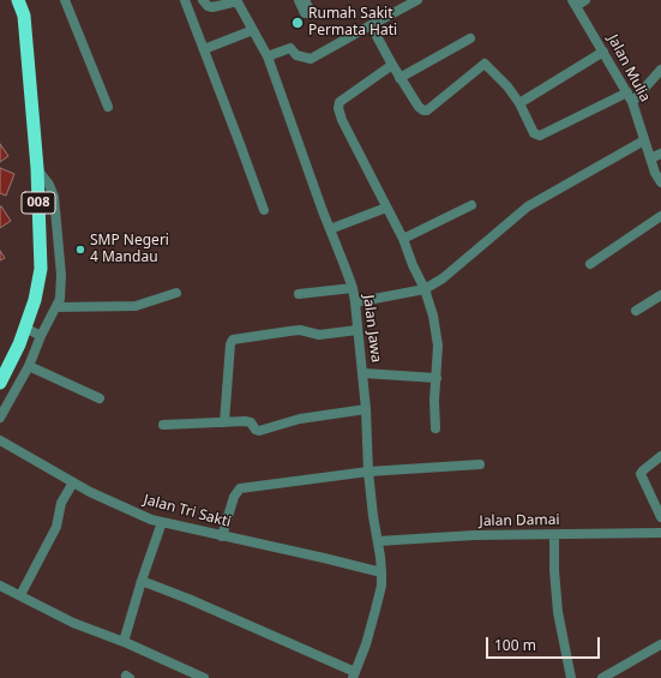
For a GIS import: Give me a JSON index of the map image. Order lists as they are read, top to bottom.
{
  "streets": {
    "highway": ["008"],
    "street": [
      "Jalan Mulia",
      "Jalan Jawa",
      "Jalan Tri Sakti",
      "Jalan Damai"
    ]
  },
  "crossings": [
    ["Jalan Jawa", "Jalan Tri Sakti"],
    ["Jalan Jawa", "Jalan Damai"]
  ],
  "places": ["Rumah Sakit Permata Hati", "SMP Negeri 4 Mandau"],
  "scale_bar": "100 m"
}
